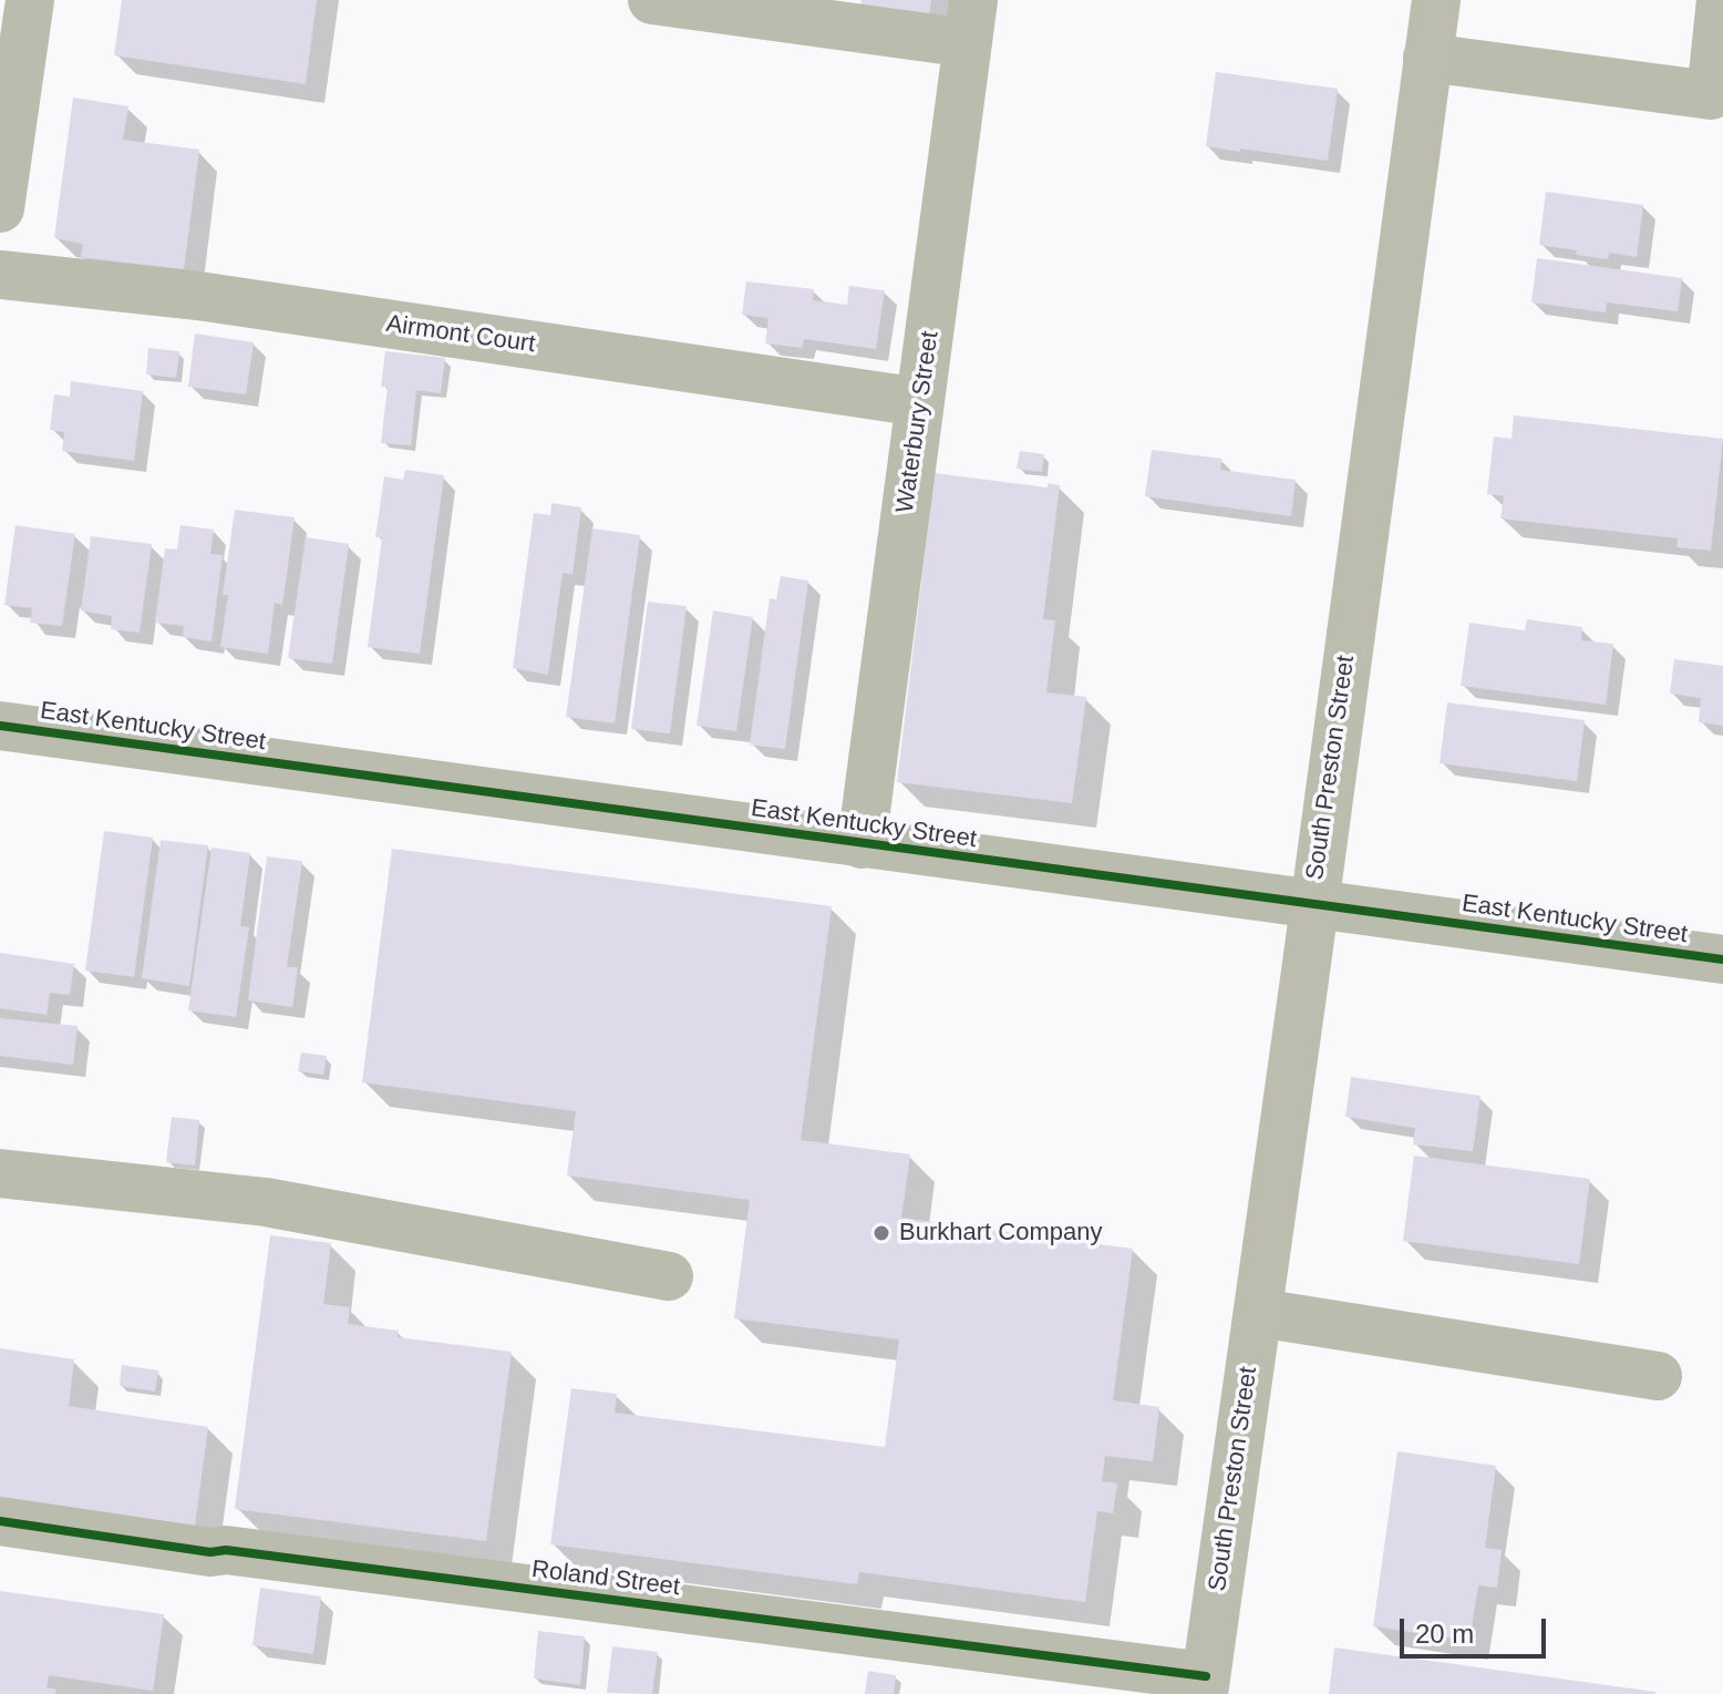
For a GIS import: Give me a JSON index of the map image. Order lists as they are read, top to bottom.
{
  "streets": {
    "main road": ["South Preston Street"],
    "street": [
      "Airmont Court",
      "Waterbury Street",
      "East Kentucky Street",
      "Roland Street"
    ]
  },
  "crossings": [
    ["Airmont Court", "Waterbury Street"],
    ["Waterbury Street", "East Kentucky Street"],
    ["East Kentucky Street", "South Preston Street"],
    ["South Preston Street", "Roland Street"]
  ],
  "places": ["Burkhart Company"],
  "scale_bar": "20 m"
}
